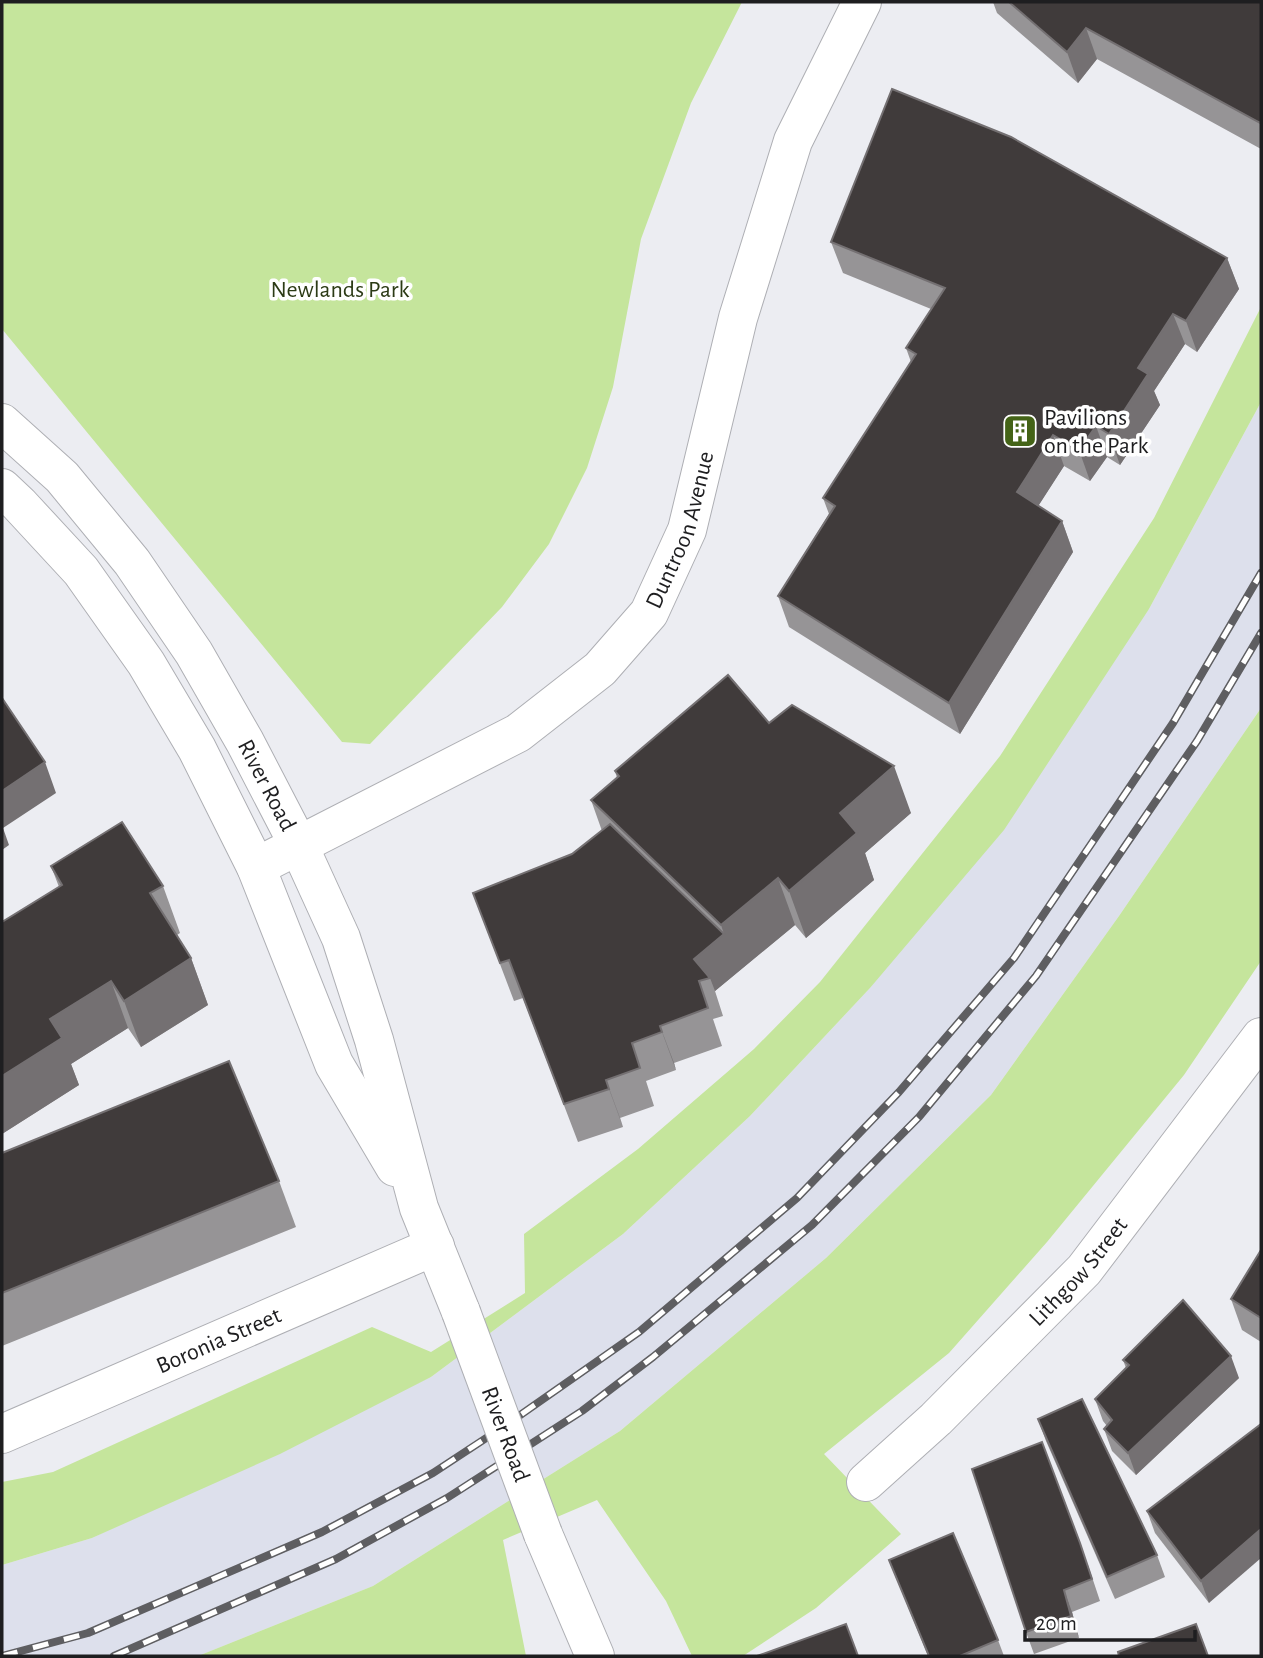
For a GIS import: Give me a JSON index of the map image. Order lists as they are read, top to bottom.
{
  "streets": {
    "main road": [
      "Duntroon Avenue",
      "River Road",
      "Lithgow Street",
      "Boronia Street"
    ]
  },
  "crossings": [
    ["Duntroon Avenue", "River Road"],
    ["River Road", "Boronia Street"]
  ],
  "parks": ["Newlands Park"],
  "places": {
    "building": ["Pavilions on the Park"]
  },
  "scale_bar": "20 m"
}
